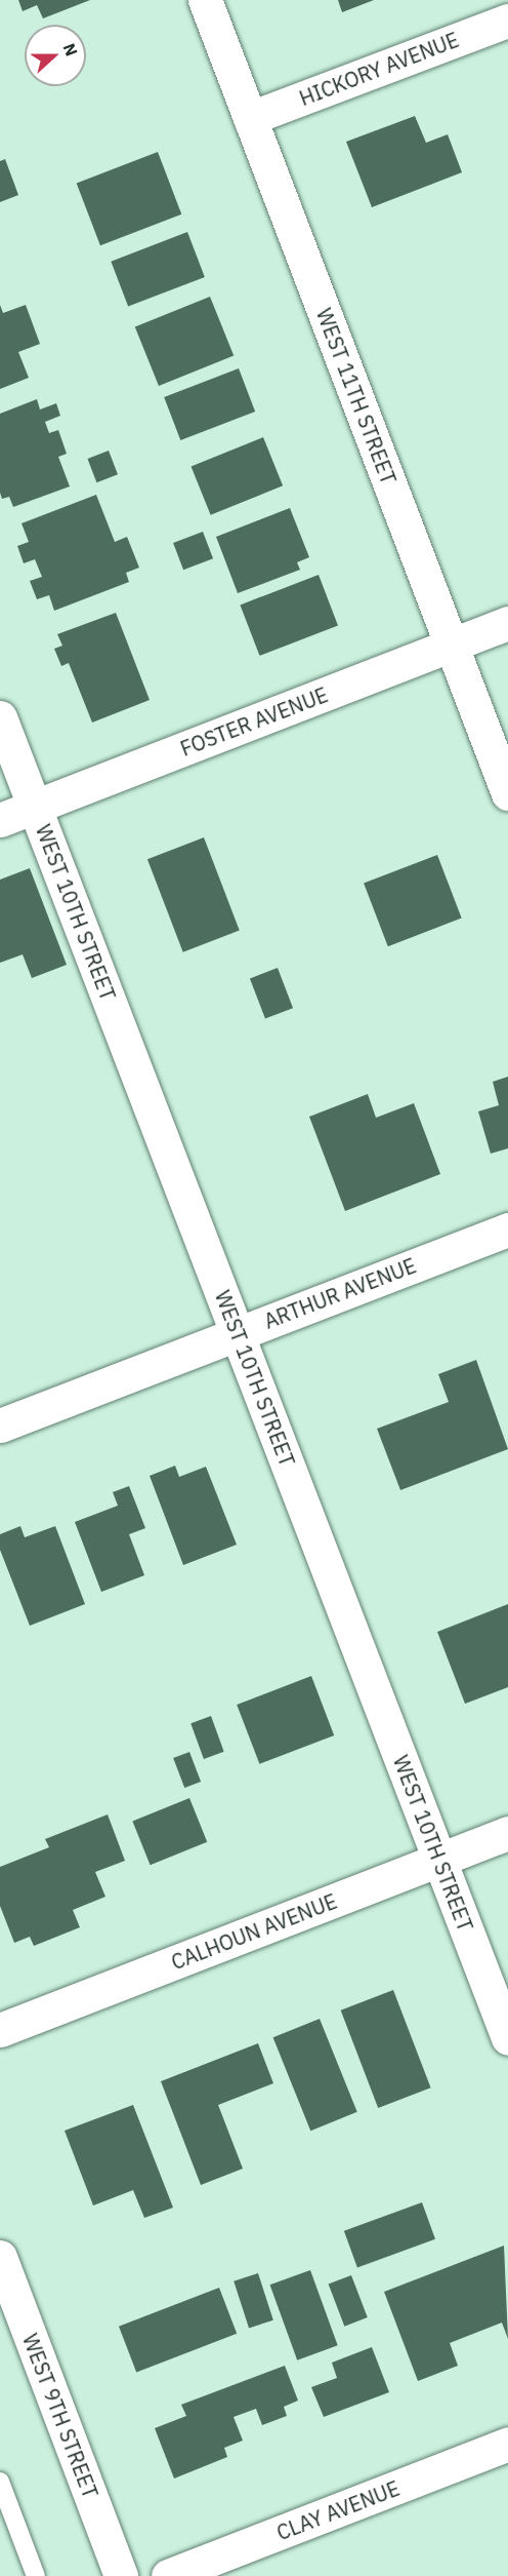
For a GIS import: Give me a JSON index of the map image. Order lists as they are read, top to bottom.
{
  "streets": {
    "street": [
      "HICKORY AVENUE",
      "WEST 11TH STREET",
      "FOSTER AVENUE",
      "WEST 10TH STREET",
      "ARTHUR AVENUE",
      "CALHOUN AVENUE",
      "WEST 9TH STREET",
      "CLAY AVENUE"
    ]
  },
  "crossings": [
    ["HICKORY AVENUE", "WEST 11TH STREET"],
    ["WEST 11TH STREET", "FOSTER AVENUE"],
    ["FOSTER AVENUE", "WEST 10TH STREET"],
    ["WEST 10TH STREET", "ARTHUR AVENUE"],
    ["WEST 10TH STREET", "CALHOUN AVENUE"]
  ],
  "north": "right"
}
